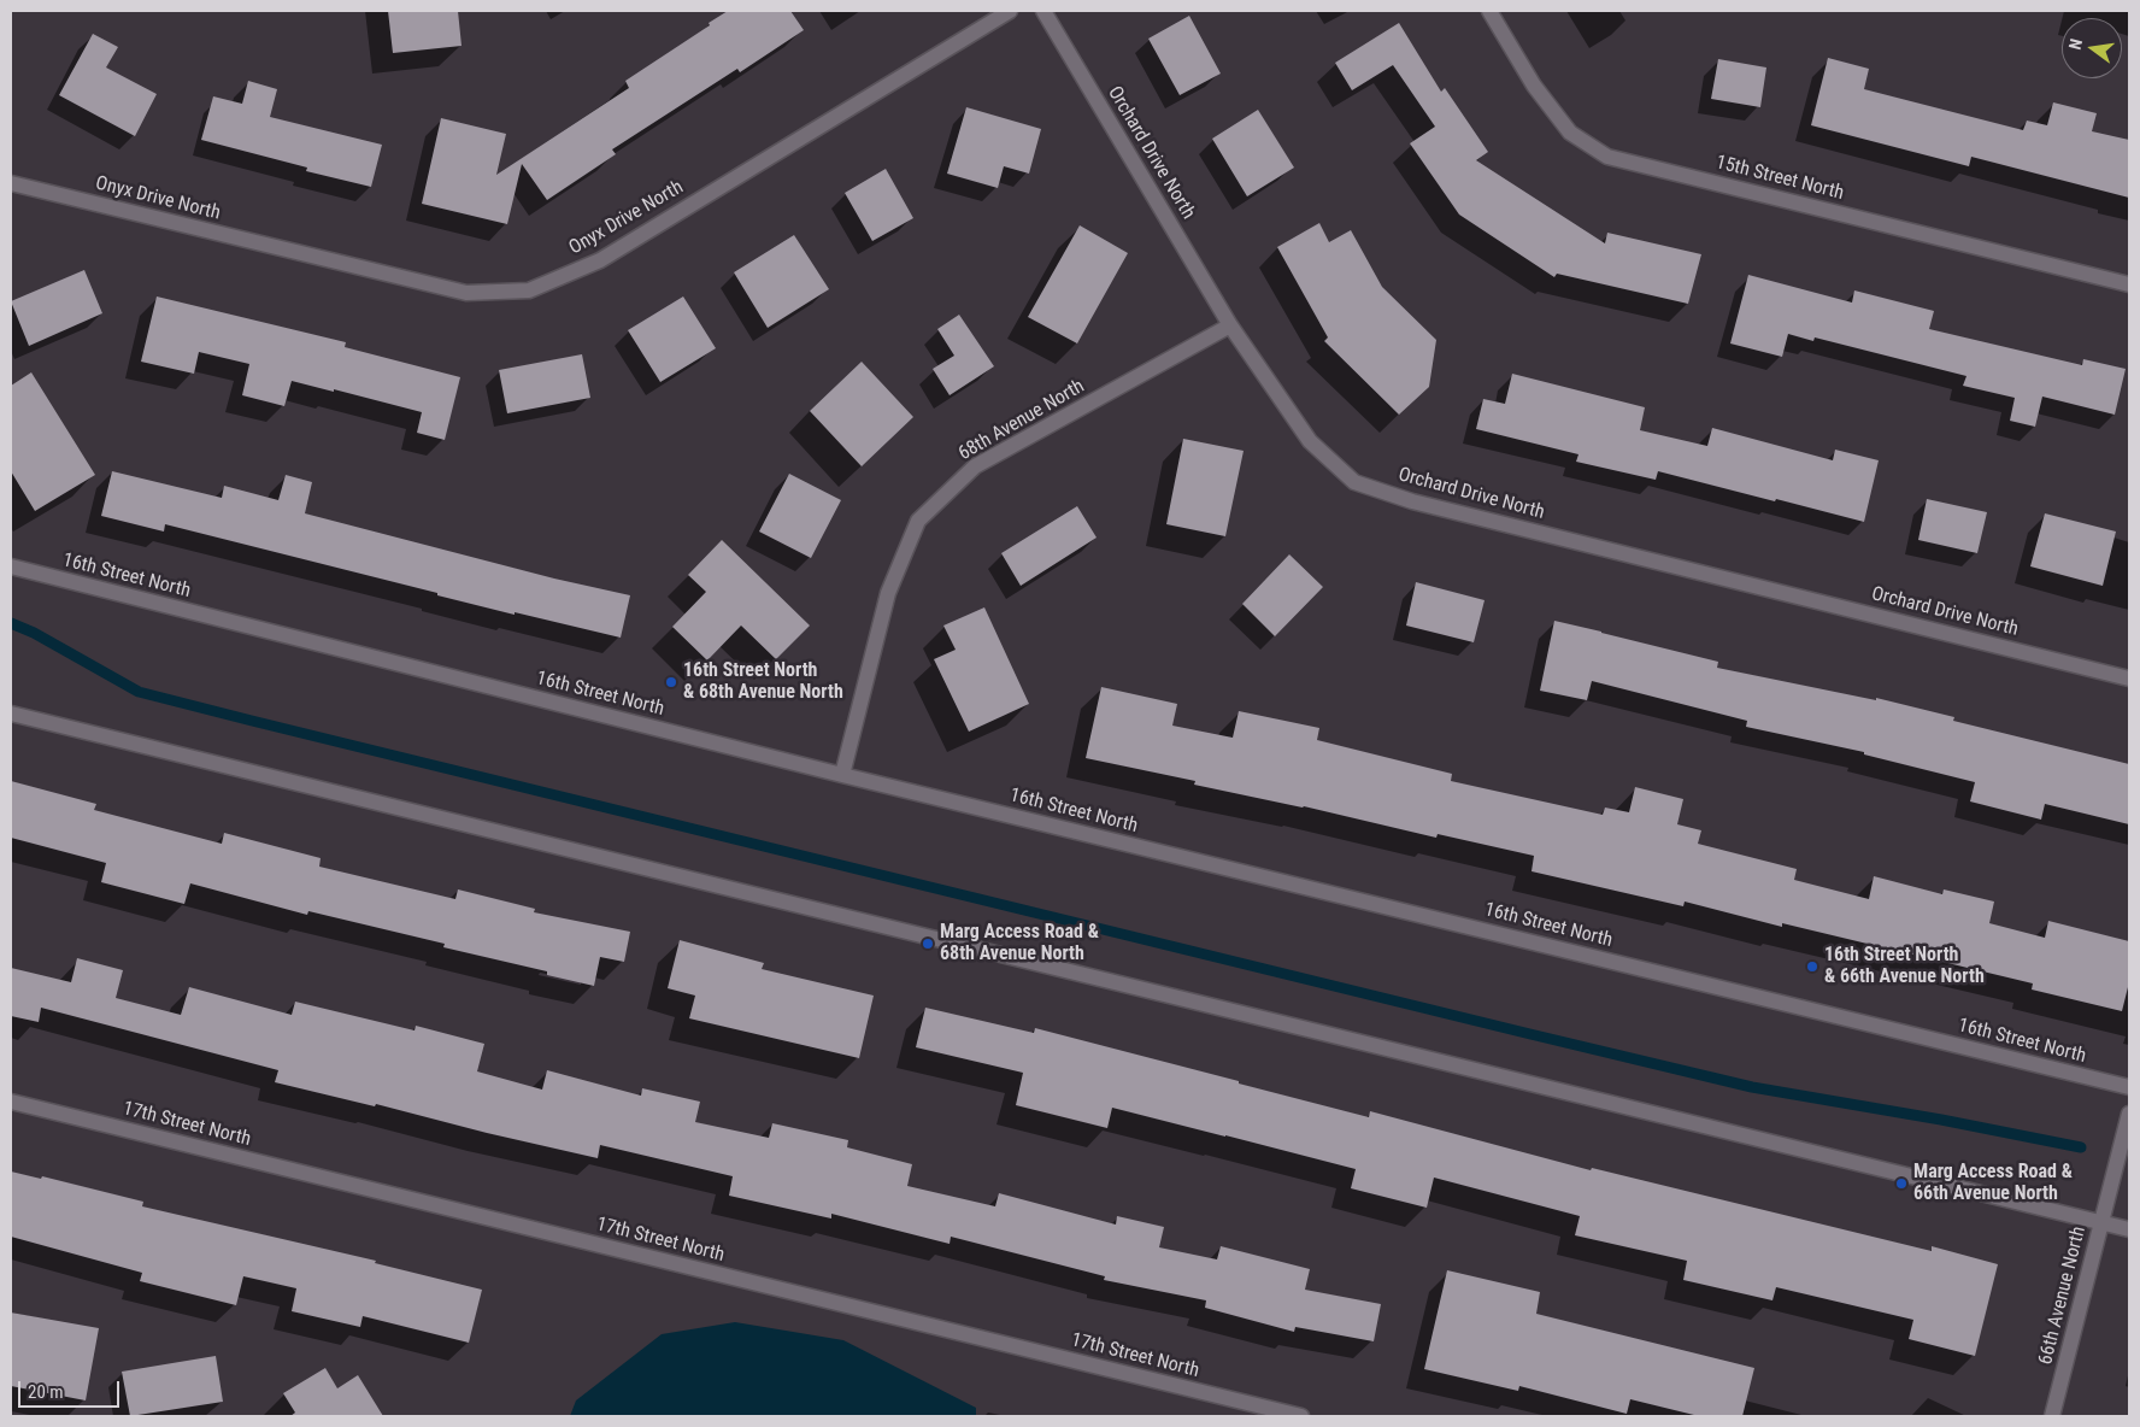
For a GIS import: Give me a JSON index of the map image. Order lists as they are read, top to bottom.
{
  "streets": {
    "street": [
      "Orchard Drive North",
      "15th Street North",
      "Onyx Drive North",
      "68th Avenue North",
      "16th Street North",
      "17th Street North",
      "66th Avenue North"
    ]
  },
  "crossings": [
    ["Orchard Drive North", "68th Avenue North"],
    ["68th Avenue North", "16th Street North"]
  ],
  "places": [
    "16th Street North & 68th Avenue North",
    "Marg Access Road & 68th Avenue North",
    "16th Street North & 66th Avenue North",
    "Marg Access Road & 66th Avenue North"
  ],
  "scale_bar": "20 m",
  "north": "left"
}
